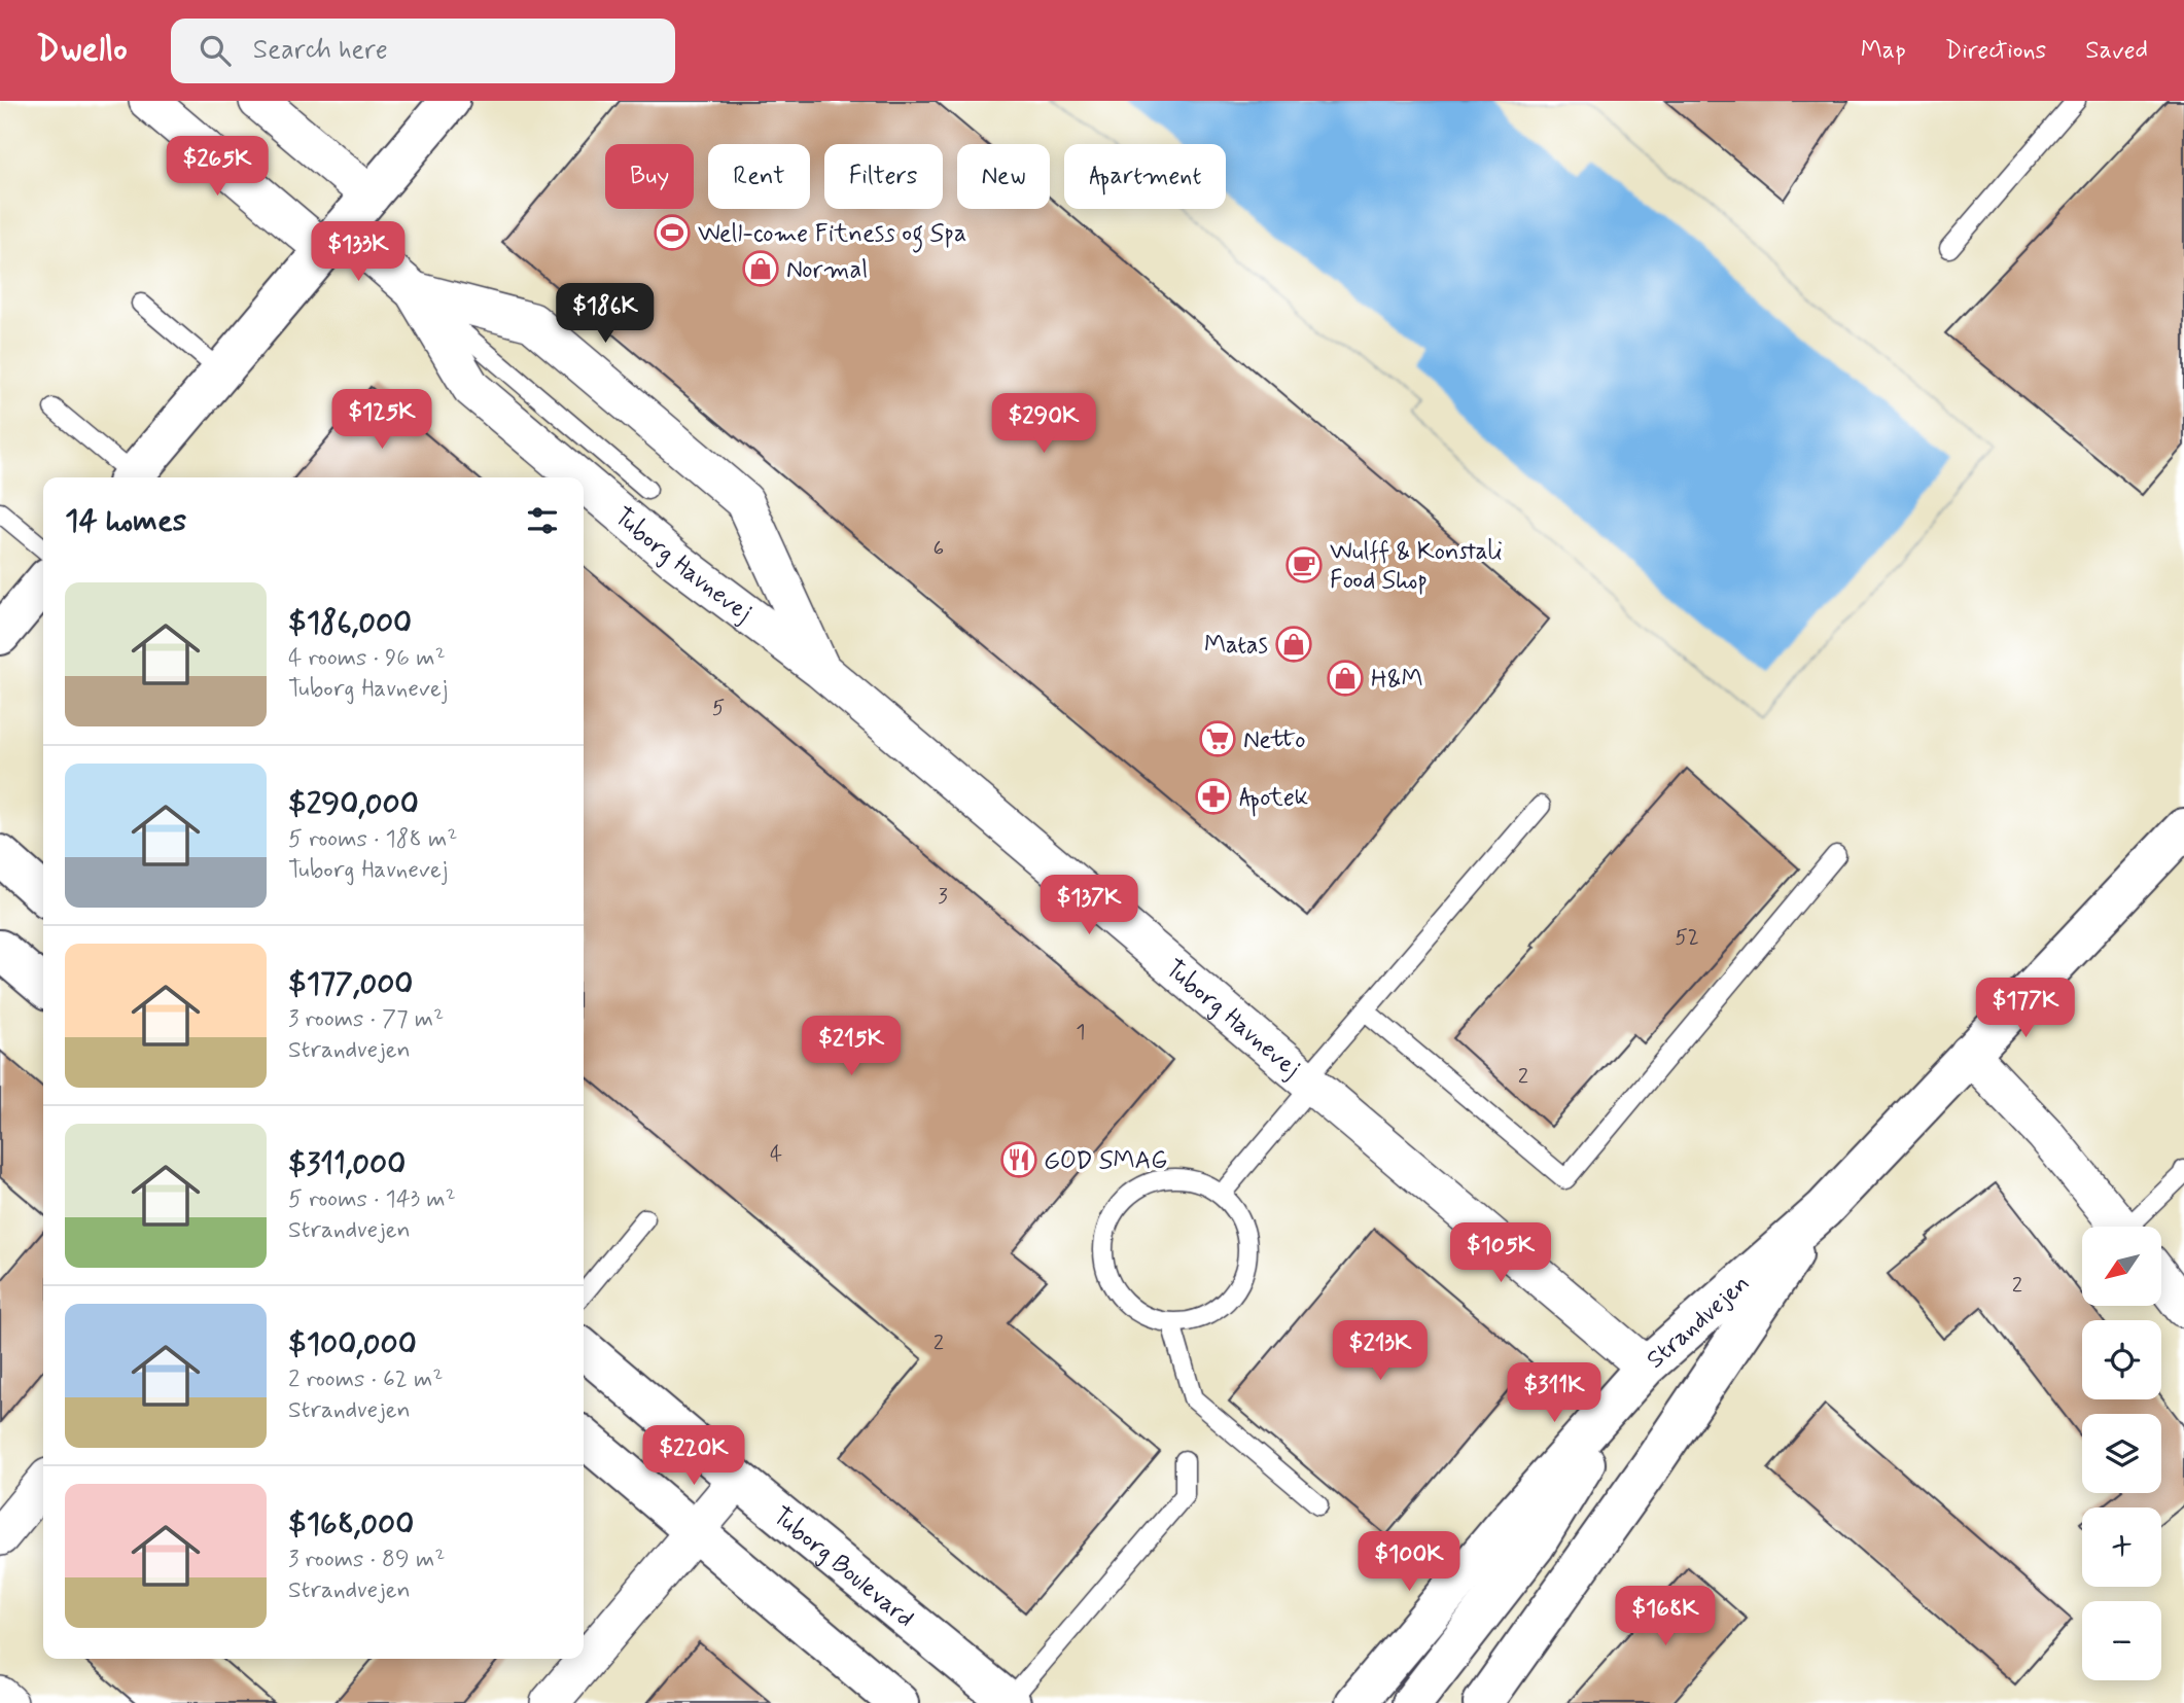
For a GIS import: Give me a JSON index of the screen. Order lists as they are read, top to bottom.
{
  "streets": {
    "street": ["Tuborg Havnevej", "Strandvejen", "Tuborg Boulevard"]
  },
  "crossings": [
    ["Tuborg Havnevej", "Strandvejen"]
  ],
  "places": {
    "sports": ["Well-come Fitness og Spa"],
    "shop": ["Normal", "Matas", "H&M"],
    "cafe": ["Wulff & Konstali Food Shop"],
    "supermarket": ["Netto"],
    "pharmacy": ["Apotek"],
    "restaurant": ["GOD SMAG"]
  },
  "house_numbers": [
    "6",
    "5",
    "3",
    "52",
    "1",
    "2",
    "4",
    "2",
    "2"
  ],
  "north": "bottom left",
  "page": {
    "header": "Dwello",
    "search": "Search here",
    "nav": ["Map", "Directions", "Saved"],
    "price": [
      "$265K",
      "$133K",
      "$186K",
      "$125K",
      "$290K",
      "$137K",
      "$177K",
      "$215K",
      "$105K",
      "$213K",
      "$311K",
      "$220K",
      "$100K",
      "$168K"
    ],
    "chip": [
      "Buy",
      "Rent",
      "Filters",
      "New",
      "Apartment"
    ],
    "heading": "14 homes",
    "list": [
      {
        "name": "$186,000",
        "note": "4 rooms · 96 m² · Tuborg Havnevej"
      },
      {
        "name": "$290,000",
        "note": "5 rooms · 188 m² · Tuborg Havnevej"
      },
      {
        "name": "$177,000",
        "note": "3 rooms · 77 m² · Strandvejen"
      },
      {
        "name": "$311,000",
        "note": "5 rooms · 143 m² · Strandvejen"
      },
      {
        "name": "$100,000",
        "note": "2 rooms · 62 m² · Strandvejen"
      },
      {
        "name": "$168,000",
        "note": "3 rooms · 89 m² · Strandvejen"
      }
    ],
    "map_buttons": ["+", "−"]
  }
}
